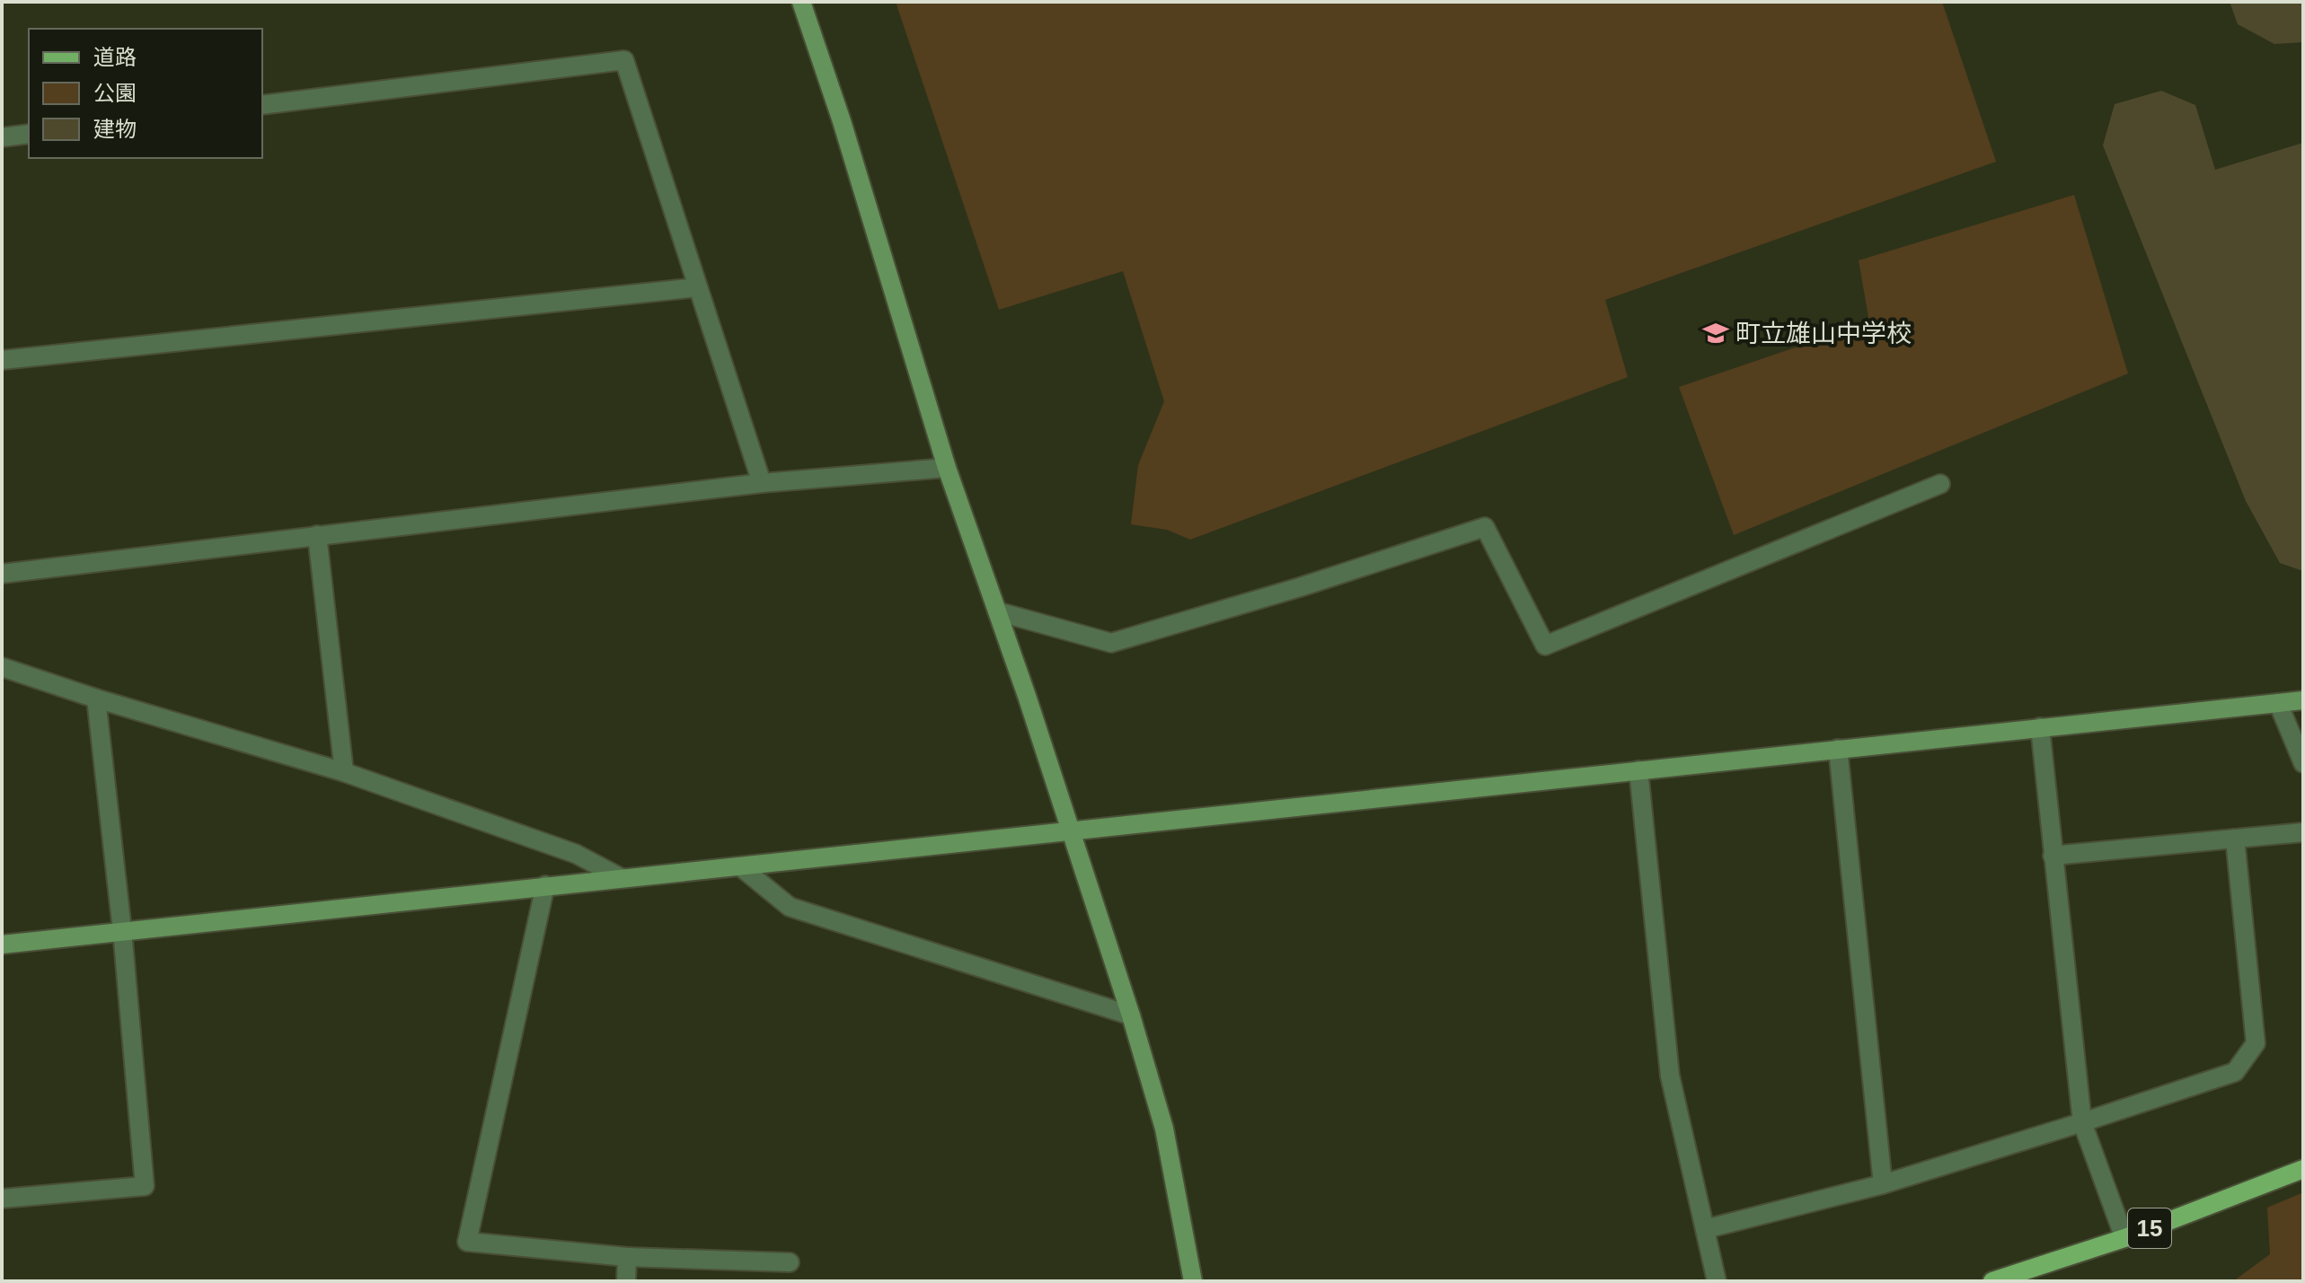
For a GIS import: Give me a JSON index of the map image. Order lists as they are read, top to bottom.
{
  "streets": {
    "main road": ["15"]
  },
  "places": {
    "school or university": ["町立雄山中学校"]
  },
  "legend": ["道路", "公園", "建物"]
}
